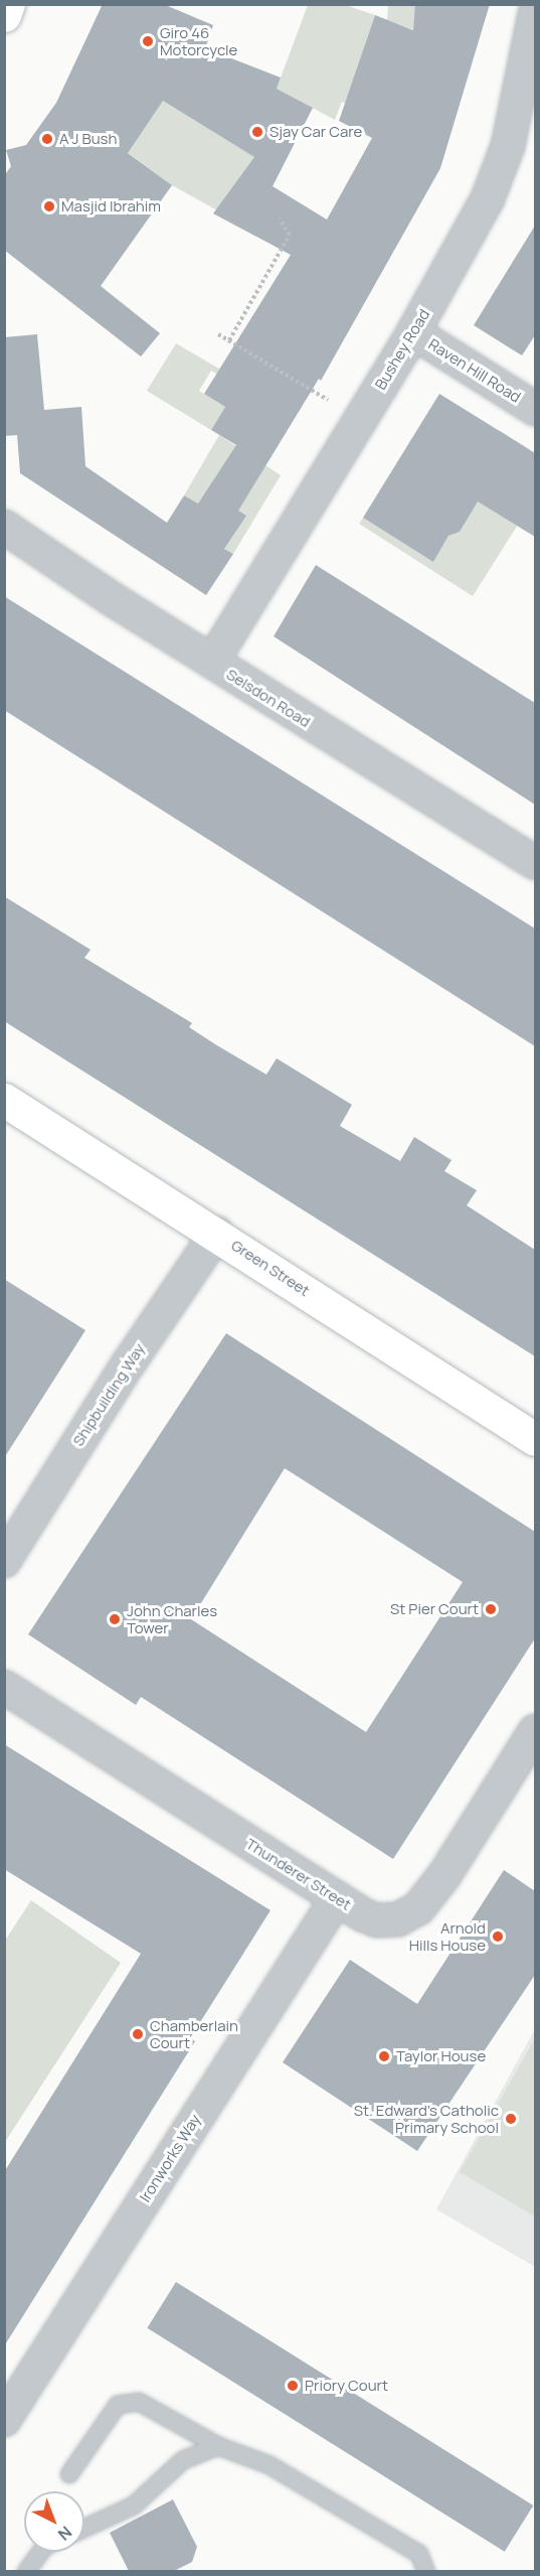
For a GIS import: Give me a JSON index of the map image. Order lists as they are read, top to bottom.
{
  "streets": {
    "main road": ["Green Street"],
    "street": [
      "Bushey Road",
      "Raven Hill Road",
      "Selsdon Road",
      "Shipbuilding Way",
      "Thunderer Street",
      "Ironworks Way"
    ]
  },
  "crossings": [
    ["Bushey Road", "Raven Hill Road"],
    ["Bushey Road", "Selsdon Road"],
    ["Green Street", "Shipbuilding Way"],
    ["Thunderer Street", "Ironworks Way"]
  ],
  "places": [
    "Giro 46 Motorcycle",
    "Sjay Car Care",
    "A J Bush",
    "Masjid Ibrahim",
    "St Pier Court",
    "John Charles Tower",
    "Arnold Hills House",
    "Chamberlain Court",
    "Taylor House",
    "St. Edward's Catholic Primary School",
    "Priory Court"
  ],
  "north": "bottom right"
}
